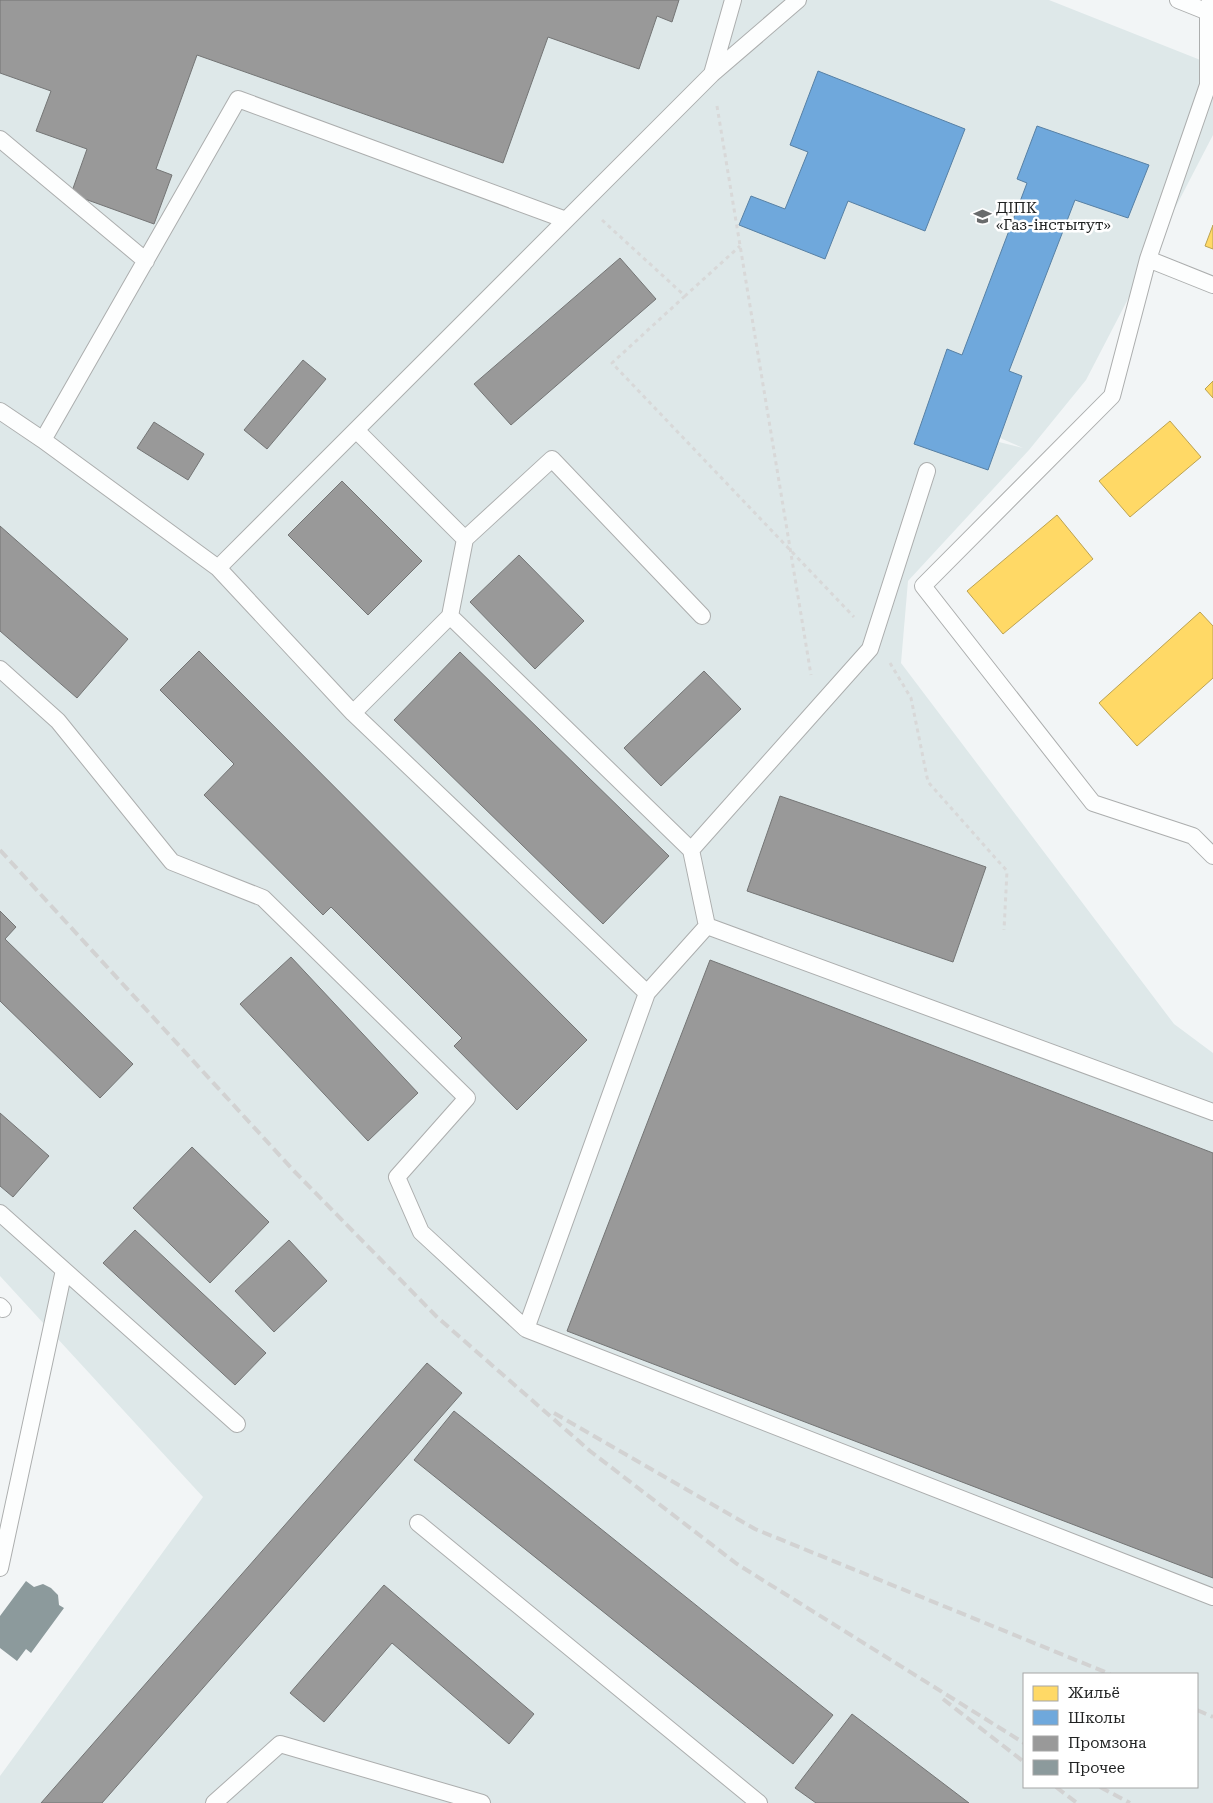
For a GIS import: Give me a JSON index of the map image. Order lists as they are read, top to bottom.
{
  "places": {
    "school or university": ["ДІПК «Газ-інстытут»"]
  },
  "legend": [
    "Жильё",
    "Школы",
    "Промзона",
    "Прочее"
  ]
}
